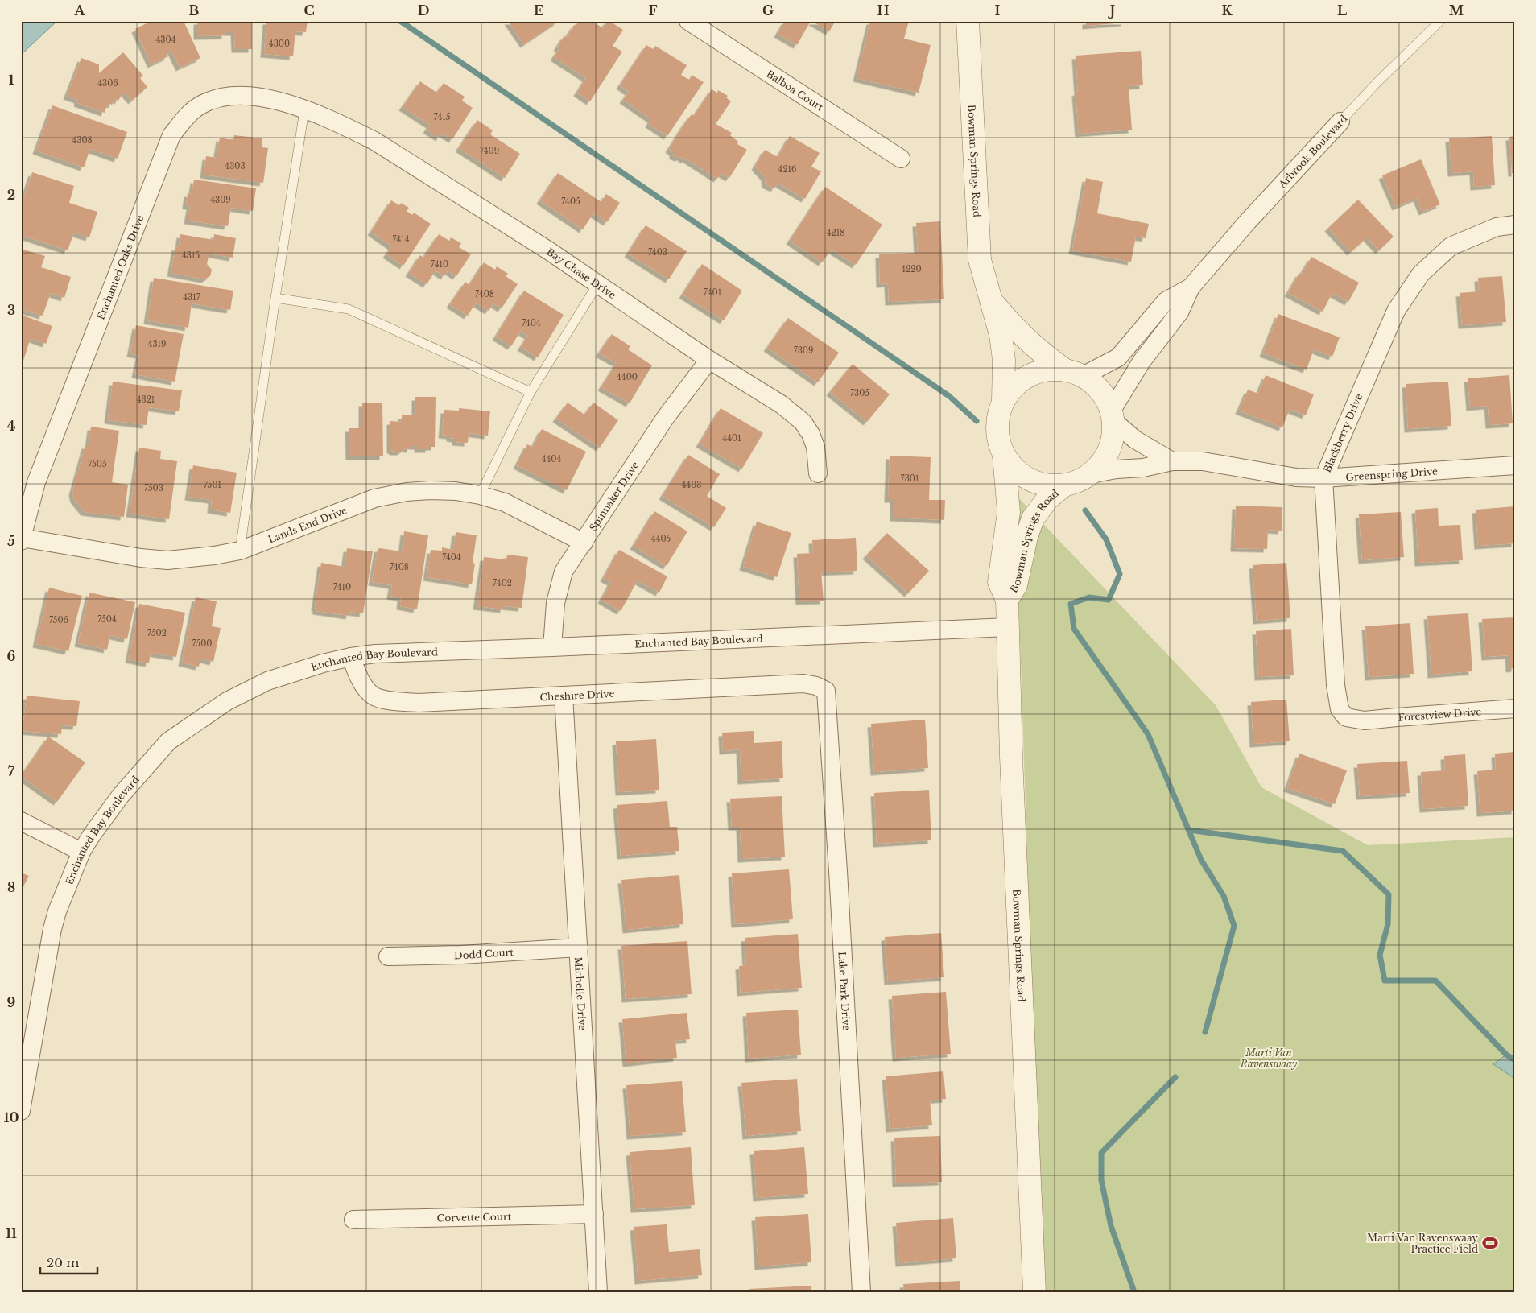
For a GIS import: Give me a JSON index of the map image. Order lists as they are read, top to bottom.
{
  "streets": {
    "street": [
      "Balboa Court",
      "Arbrook Boulevard",
      "Bowman Springs Road",
      "Enchanted Oaks Drive",
      "Bay Chase Drive",
      "Blackberry Drive",
      "Greenspring Drive",
      "Spinnaker Drive",
      "Lands End Drive",
      "Enchanted Bay Boulevard",
      "Cheshire Drive",
      "Forestview Drive",
      "Dodd Court",
      "Lake Park Drive",
      "Michelle Drive",
      "Corvette Court"
    ]
  },
  "crossings": [
    ["Arbrook Boulevard", "Bowman Springs Road"],
    ["Arbrook Boulevard", "Greenspring Drive"],
    ["Bowman Springs Road", "Greenspring Drive"],
    ["Bowman Springs Road", "Enchanted Bay Boulevard"],
    ["Enchanted Oaks Drive", "Bay Chase Drive"],
    ["Enchanted Oaks Drive", "Lands End Drive"],
    ["Bay Chase Drive", "Spinnaker Drive"],
    ["Blackberry Drive", "Greenspring Drive"],
    ["Blackberry Drive", "Forestview Drive"],
    ["Spinnaker Drive", "Lands End Drive"],
    ["Spinnaker Drive", "Enchanted Bay Boulevard"],
    ["Enchanted Bay Boulevard", "Cheshire Drive"],
    ["Cheshire Drive", "Lake Park Drive"],
    ["Cheshire Drive", "Michelle Drive"],
    ["Dodd Court", "Michelle Drive"],
    ["Michelle Drive", "Corvette Court"]
  ],
  "parks": ["Marti Van Ravenswaay"],
  "places": {
    "sports": ["Marti Van Ravenswaay Practice Field"]
  },
  "house_numbers": [
    "4304",
    "4300",
    "4306",
    "7415",
    "4308",
    "7409",
    "4303",
    "4216",
    "4309",
    "7405",
    "4218",
    "7414",
    "7403",
    "4315",
    "7410",
    "4220",
    "7401",
    "7408",
    "4317",
    "7404",
    "4319",
    "7309",
    "4400",
    "7305",
    "4321",
    "4401",
    "4404",
    "7505",
    "7301",
    "7501",
    "4403",
    "7503",
    "4405",
    "7404",
    "7408",
    "7402",
    "7410",
    "7504",
    "7506",
    "7502",
    "7500"
  ],
  "scale_bar": "20 m",
  "grid": {
    "columns": [
      "A",
      "B",
      "C",
      "D",
      "E",
      "F",
      "G",
      "H",
      "I",
      "J",
      "K",
      "L",
      "M"
    ],
    "rows": [
      "1",
      "2",
      "3",
      "4",
      "5",
      "6",
      "7",
      "8",
      "9",
      "10",
      "11"
    ]
  }
}
